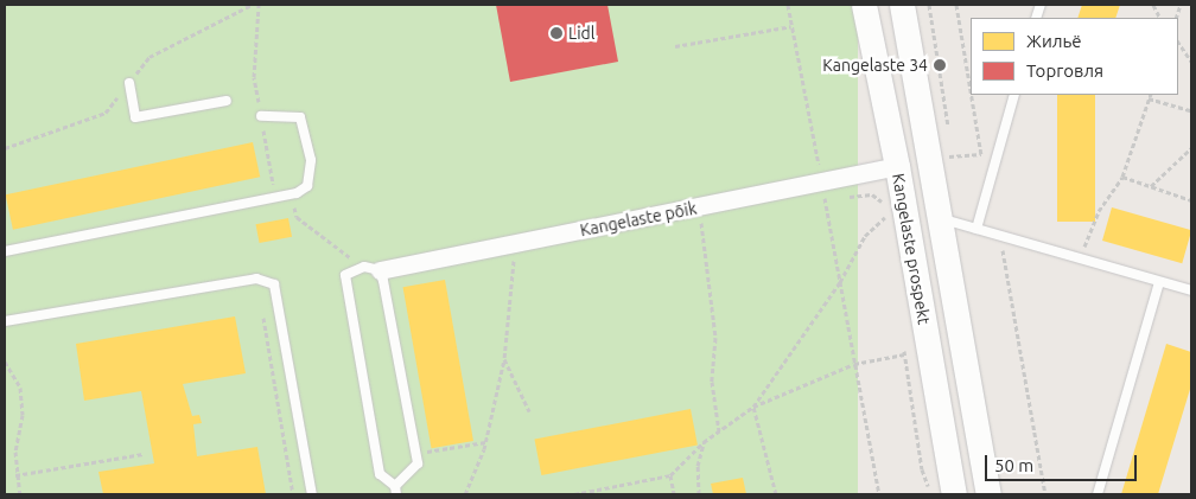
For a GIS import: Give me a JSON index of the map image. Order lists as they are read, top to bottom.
{
  "streets": {
    "main road": ["Kangelaste prospekt"],
    "street": ["Kangelaste põik"]
  },
  "crossings": [
    ["Kangelaste põik", "Kangelaste prospekt"]
  ],
  "places": ["Lidl", "Kangelaste 34"],
  "legend": ["Жильё", "Торговля"],
  "scale_bar": "50 m"
}
